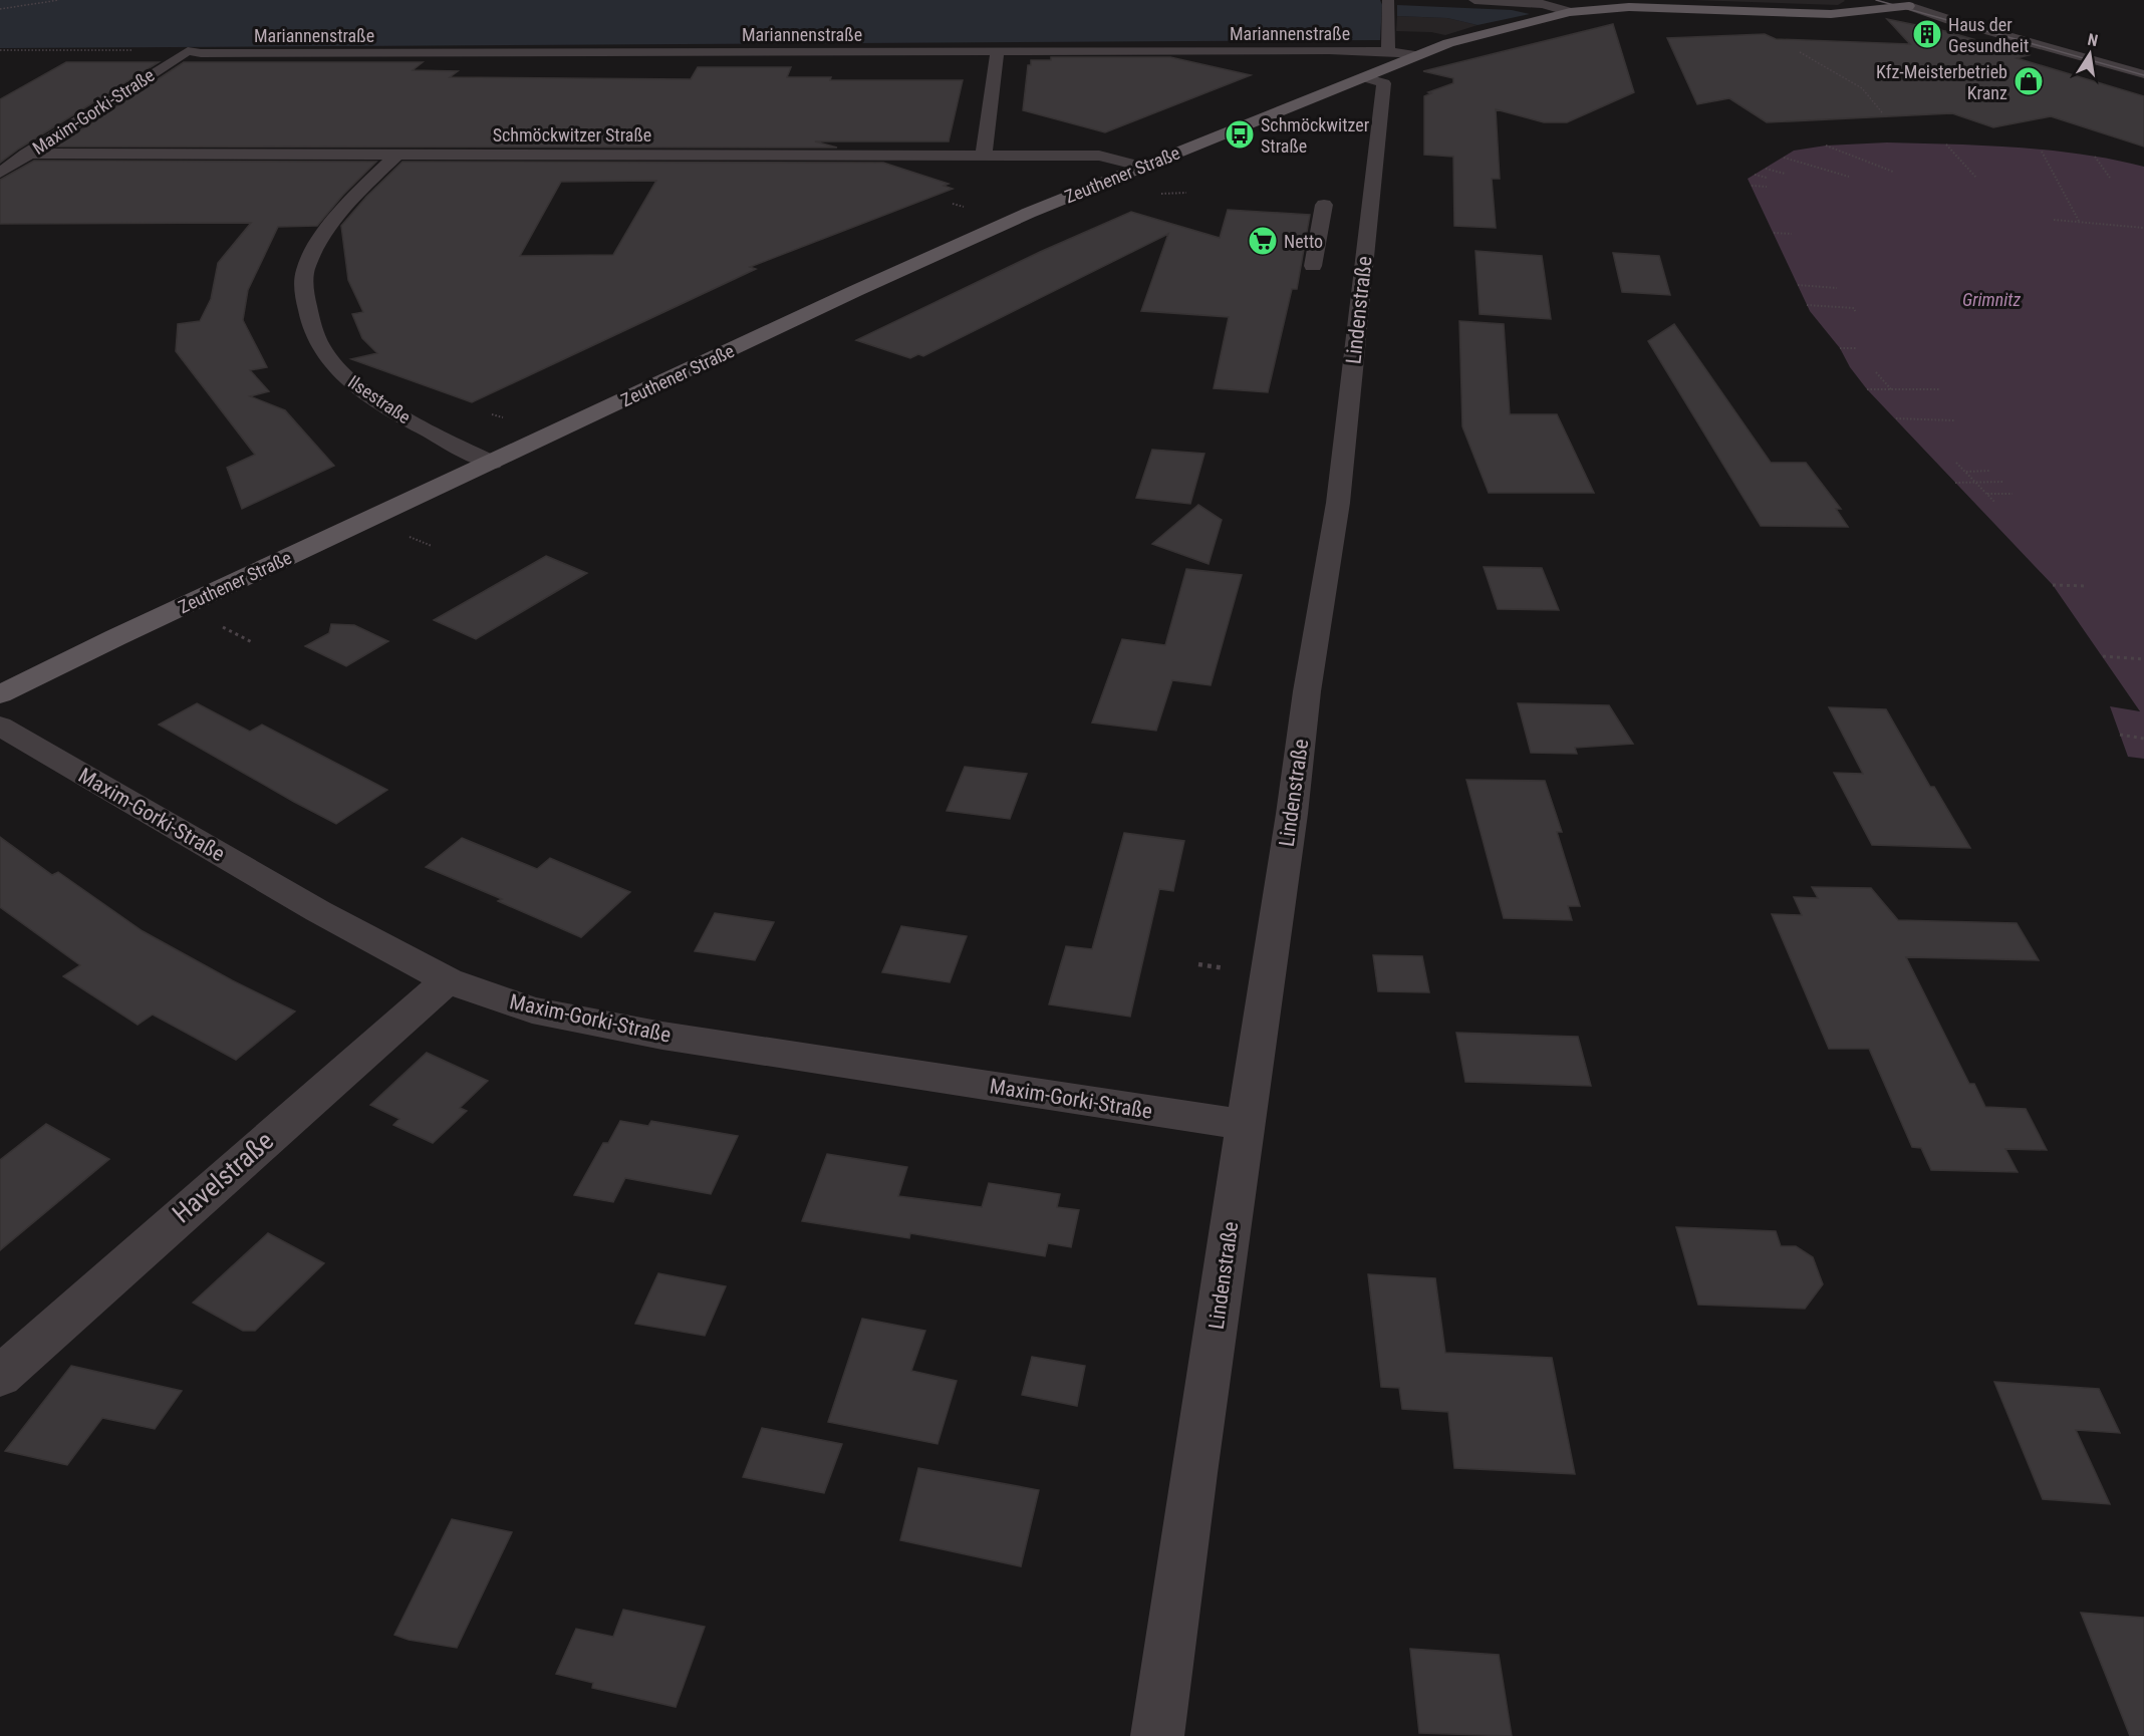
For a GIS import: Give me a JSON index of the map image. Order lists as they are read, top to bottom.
{
  "streets": {
    "main road": ["Zeuthener Straße"],
    "street": [
      "Mariannenstraße",
      "Maxim-Gorki-Straße",
      "Schmöckwitzer Straße",
      "Lindenstraße",
      "Ilsestraße",
      "Havelstraße"
    ]
  },
  "crossings": [
    ["Mariannenstraße", "Maxim-Gorki-Straße"],
    ["Maxim-Gorki-Straße", "Schmöckwitzer Straße"],
    ["Maxim-Gorki-Straße", "Lindenstraße"],
    ["Maxim-Gorki-Straße", "Havelstraße"],
    ["Schmöckwitzer Straße", "Zeuthener Straße"],
    ["Schmöckwitzer Straße", "Ilsestraße"],
    ["Zeuthener Straße", "Lindenstraße"],
    ["Zeuthener Straße", "Ilsestraße"]
  ],
  "water": ["Grimnitz"],
  "places": {
    "building": ["Haus der Gesundheit"],
    "shop": ["Kfz-Meisterbetrieb Kranz"],
    "bus stop": ["Schmöckwitzer Straße"],
    "supermarket": ["Netto"]
  },
  "north": "top"
}
